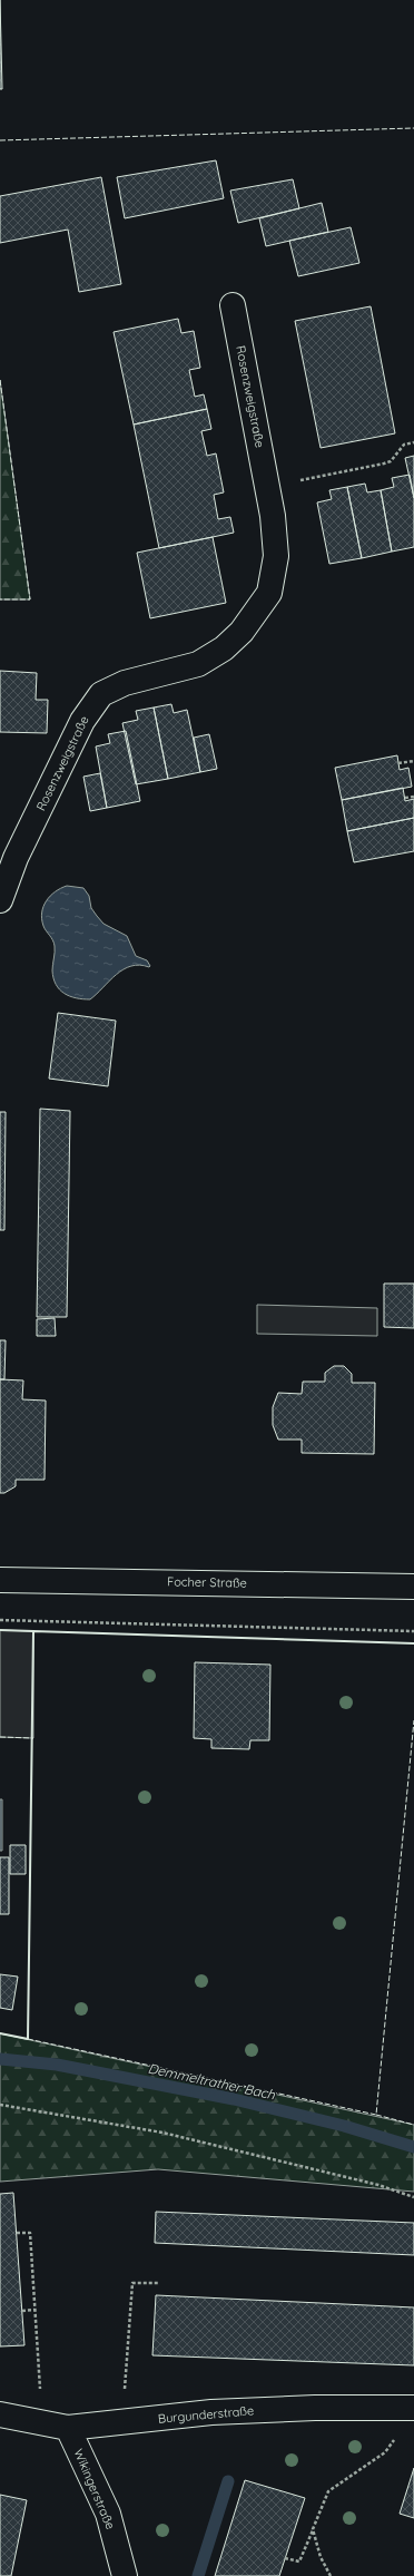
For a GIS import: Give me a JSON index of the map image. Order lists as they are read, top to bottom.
{
  "streets": {
    "street": [
      "Rosenzweigstraße",
      "Focher Straße",
      "Burgunderstraße",
      "Wikingerstraße"
    ]
  },
  "crossings": [
    ["Burgunderstraße", "Wikingerstraße"]
  ],
  "water": ["Demmeltrather Bach"]
}
